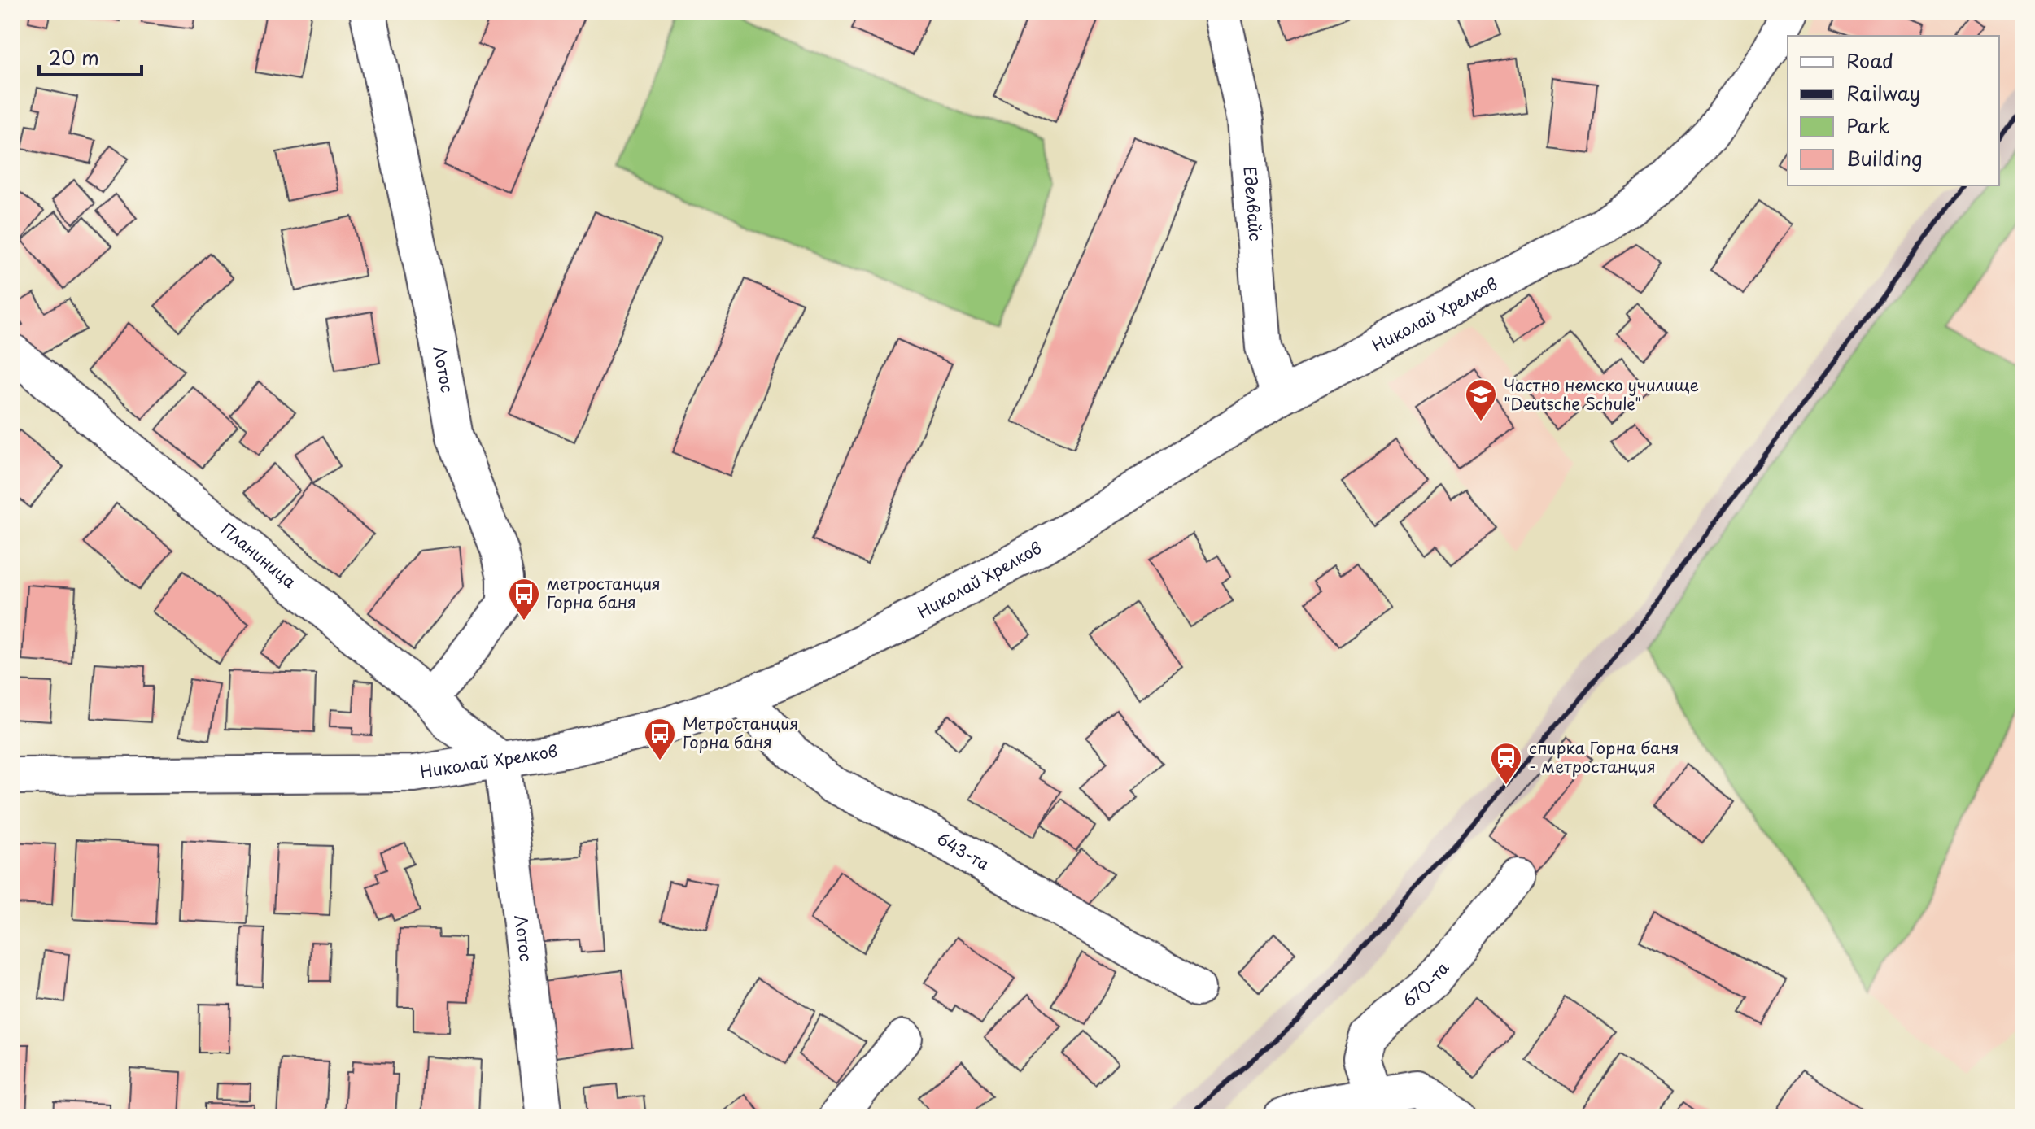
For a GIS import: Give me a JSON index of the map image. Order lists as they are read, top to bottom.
{
  "streets": {
    "street": [
      "Еделвайс",
      "Николай Хрелков",
      "Лотос",
      "Планиница",
      "643-та",
      "670-та"
    ]
  },
  "crossings": [
    ["Еделвайс", "Николай Хрелков"],
    ["Николай Хрелков", "Лотос"],
    ["Николай Хрелков", "Планиница"],
    ["Николай Хрелков", "643-та"],
    ["Лотос", "Планиница"]
  ],
  "places": {
    "school or university": ["Частно немско училище \"Deutsche Schule\""],
    "bus stop": ["метростанция Горна баня", "Метростанция Горна баня"],
    "station": ["спирка Горна баня - метростанция"]
  },
  "legend": [
    "Road",
    "Railway",
    "Park",
    "Building"
  ],
  "scale_bar": "20 m"
}
